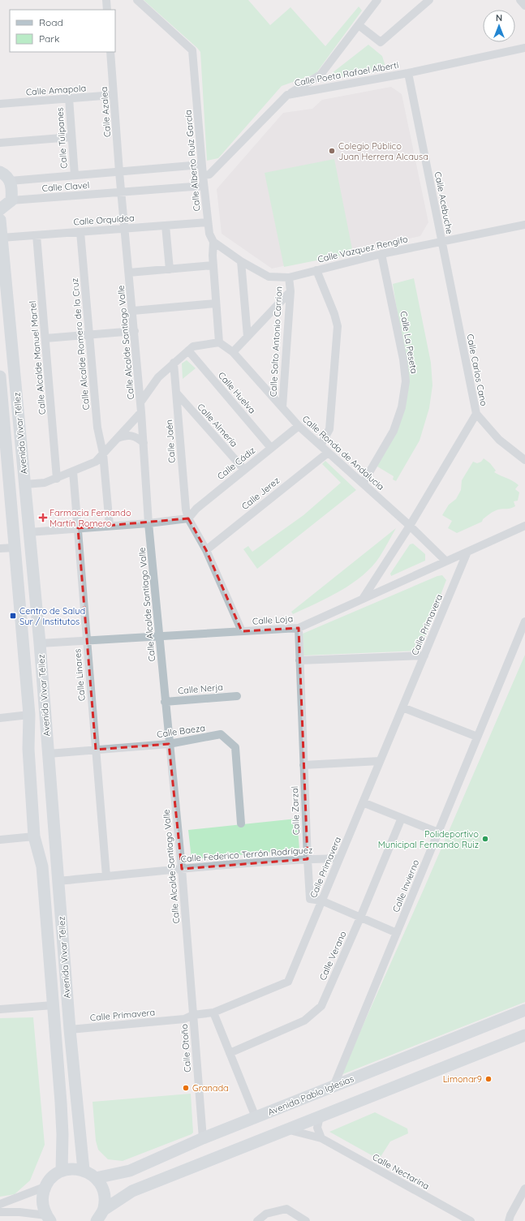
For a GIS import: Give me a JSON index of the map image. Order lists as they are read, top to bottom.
{
  "streets": {
    "street": [
      "Calle Poeta Rafael Alberti",
      "Calle Amapola",
      "Calle Azalea",
      "Calle Tulipanes",
      "Calle Alberto Ruiz García",
      "Calle Clavel",
      "Calle Acebuche",
      "Calle Orquídea",
      "Calle Vazquez Rengifo",
      "Calle Salto Antonio Carrion",
      "Calle Alcalde Santiago Valle",
      "Calle La Peseta",
      "Calle Alcalde Romero de la Cruz",
      "Calle Alcalde Manuel Martel",
      "Calle Carlos Cano",
      "Calle Huelva",
      "Calle Almería",
      "Avenida Vivar Téllez",
      "Calle Jaén",
      "Calle Ronda de Andalucia",
      "Calle Cádiz",
      "Calle Jerez",
      "Calle Loja",
      "Calle Primavera",
      "Calle Linares",
      "Calle Nerja",
      "Calle Baeza",
      "Calle Zarzal",
      "Calle Federico Terrón Rodríguez",
      "Calle Invierno",
      "Calle Verano",
      "Calle Otoño",
      "Avenida Pablo Iglesias",
      "Calle Nectarina"
    ]
  },
  "crossings": [
    ["Calle Poeta Rafael Alberti", "Calle Alberto Ruiz García"],
    ["Calle Poeta Rafael Alberti", "Calle Acebuche"],
    ["Calle Amapola", "Calle Azalea"],
    ["Calle Amapola", "Calle Tulipanes"],
    ["Calle Azalea", "Calle Clavel"],
    ["Calle Tulipanes", "Calle Clavel"],
    ["Calle Alberto Ruiz García", "Calle Clavel"],
    ["Calle Alberto Ruiz García", "Calle Orquídea"],
    ["Calle Alberto Ruiz García", "Calle Vazquez Rengifo"],
    ["Calle Alberto Ruiz García", "Calle Ronda de Andalucia"],
    ["Calle Clavel", "Calle Alcalde Santiago Valle"],
    ["Calle Acebuche", "Calle Vazquez Rengifo"],
    ["Calle Acebuche", "Calle Carlos Cano"],
    ["Calle Orquídea", "Calle Alcalde Santiago Valle"],
    ["Calle Orquídea", "Calle Alcalde Romero de la Cruz"],
    ["Calle Orquídea", "Calle Alcalde Manuel Martel"],
    ["Calle Orquídea", "Avenida Vivar Téllez"],
    ["Calle Vazquez Rengifo", "Calle Salto Antonio Carrion"],
    ["Calle Vazquez Rengifo", "Calle La Peseta"],
    ["Calle Vazquez Rengifo", "Calle Carlos Cano"],
    ["Calle Salto Antonio Carrion", "Calle Ronda de Andalucia"],
    ["Calle Alcalde Santiago Valle", "Calle Loja"],
    ["Calle Alcalde Santiago Valle", "Calle Primavera"],
    ["Calle Alcalde Santiago Valle", "Calle Nerja"],
    ["Calle Alcalde Santiago Valle", "Calle Baeza"],
    ["Calle Alcalde Santiago Valle", "Calle Federico Terrón Rodríguez"],
    ["Calle Alcalde Santiago Valle", "Calle Otoño"],
    ["Calle La Peseta", "Calle Ronda de Andalucia"],
    ["Calle Carlos Cano", "Calle Ronda de Andalucia"],
    ["Calle Carlos Cano", "Calle Loja"],
    ["Calle Huelva", "Calle Cádiz"],
    ["Calle Almería", "Calle Jaén"],
    ["Calle Almería", "Calle Cádiz"],
    ["Avenida Vivar Téllez", "Calle Loja"],
    ["Avenida Vivar Téllez", "Calle Primavera"],
    ["Avenida Vivar Téllez", "Calle Baeza"],
    ["Avenida Vivar Téllez", "Calle Federico Terrón Rodríguez"],
    ["Calle Jaén", "Calle Cádiz"],
    ["Calle Jaén", "Calle Jerez"],
    ["Calle Jaén", "Calle Loja"],
    ["Calle Ronda de Andalucia", "Calle Cádiz"],
    ["Calle Ronda de Andalucia", "Calle Jerez"],
    ["Calle Ronda de Andalucia", "Calle Loja"],
    ["Calle Loja", "Calle Primavera"],
    ["Calle Loja", "Calle Linares"],
    ["Calle Loja", "Calle Zarzal"],
    ["Calle Primavera", "Calle Zarzal"],
    ["Calle Primavera", "Calle Federico Terrón Rodríguez"],
    ["Calle Primavera", "Calle Otoño"],
    ["Calle Linares", "Calle Baeza"],
    ["Calle Linares", "Calle Federico Terrón Rodríguez"],
    ["Calle Zarzal", "Calle Federico Terrón Rodríguez"],
    ["Calle Zarzal", "Calle Invierno"],
    ["Calle Zarzal", "Calle Verano"],
    ["Calle Invierno", "Avenida Pablo Iglesias"],
    ["Calle Otoño", "Avenida Pablo Iglesias"]
  ],
  "places": {
    "other": [
      "Colegio Público Juan Herrera Alcausa",
      "Polideportivo Municipal Fernando Ruiz",
      "Limonar9",
      "Granada"
    ],
    "health": ["Farmacia Fernando Martín Romero"],
    "transit": ["Centro de Salud Sur / Institutos"]
  },
  "legend": ["Road", "Park"],
  "north": "top"
}
